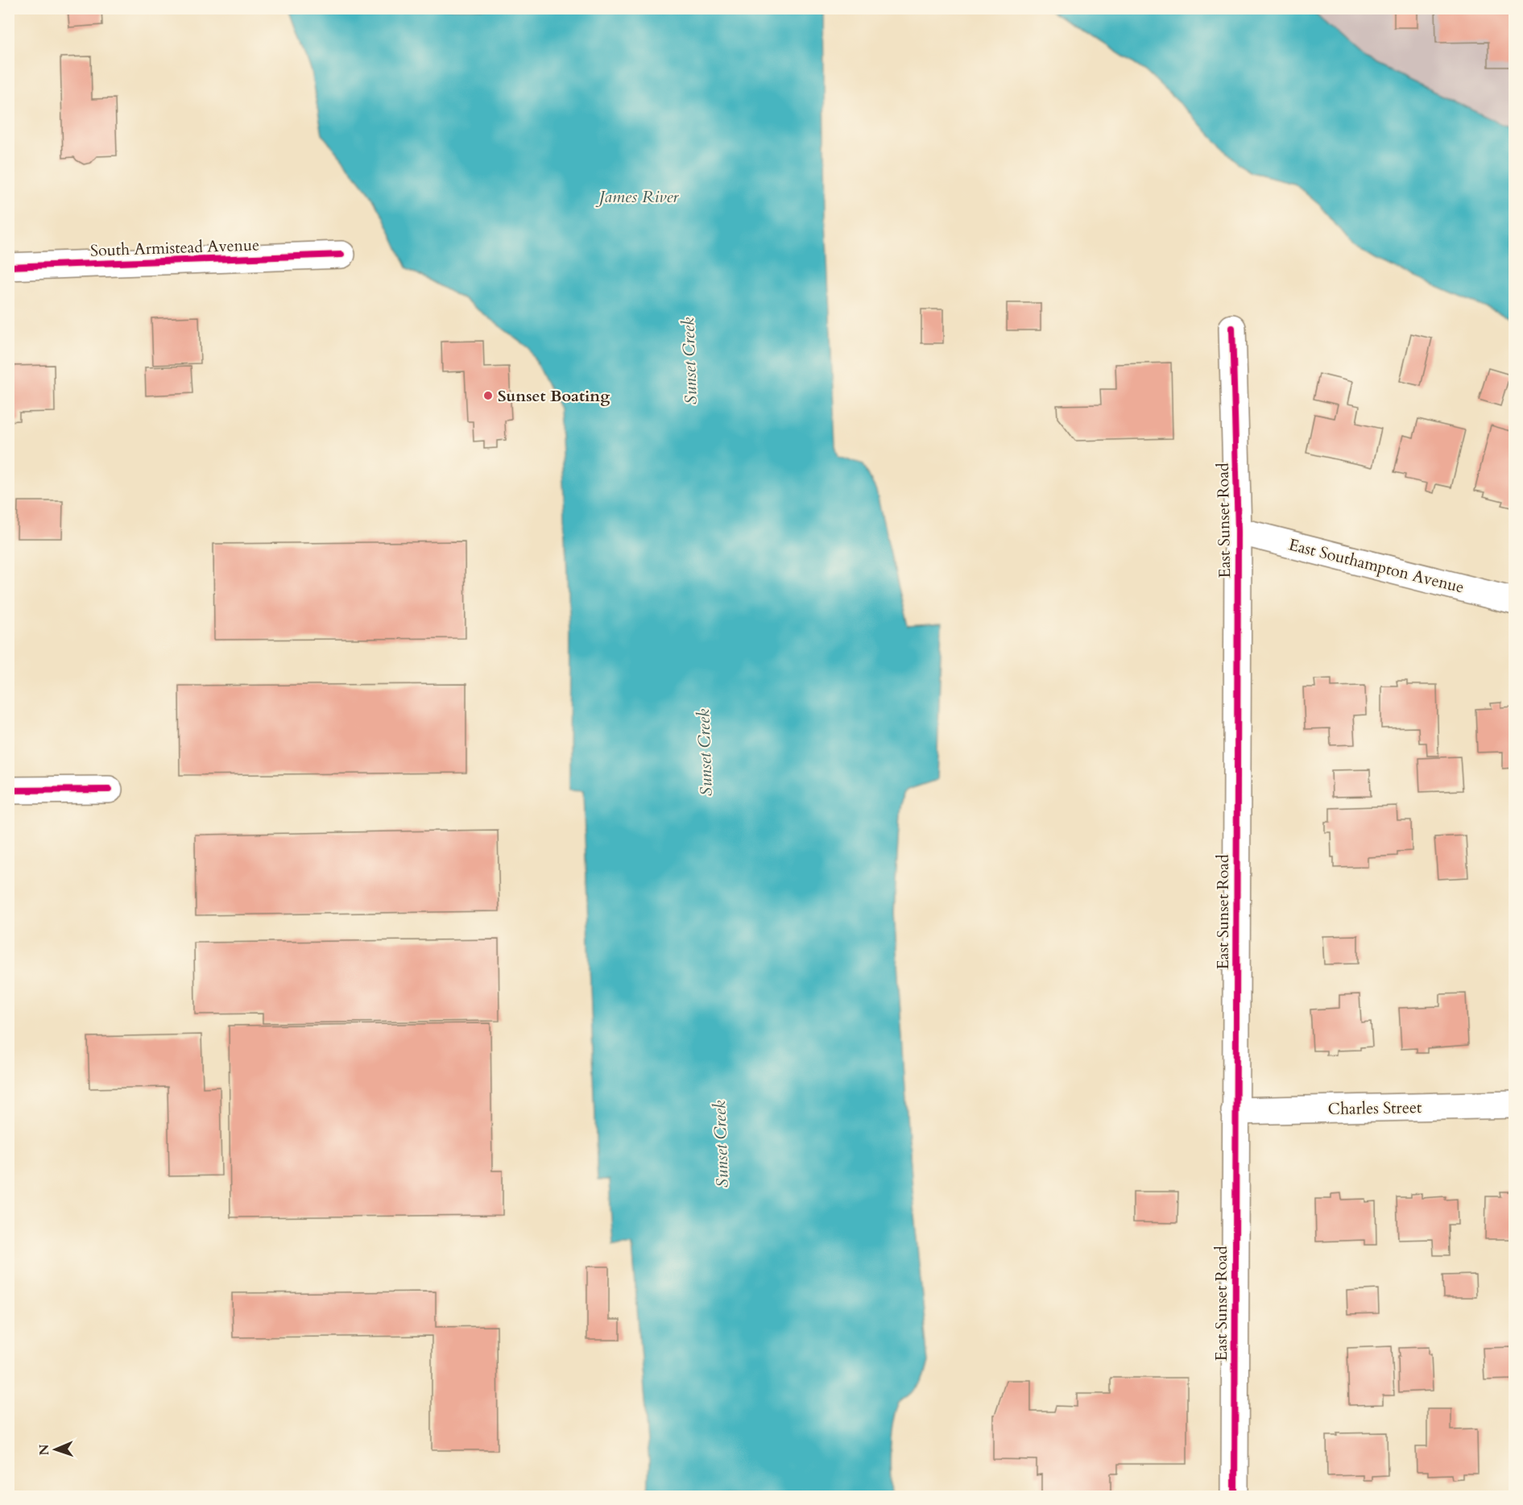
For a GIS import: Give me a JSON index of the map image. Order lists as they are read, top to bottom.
{
  "streets": {
    "street": [
      "South Armistead Avenue",
      "East Sunset Road",
      "East Southampton Avenue",
      "Charles Street"
    ]
  },
  "crossings": [
    ["East Sunset Road", "East Southampton Avenue"],
    ["East Sunset Road", "Charles Street"]
  ],
  "water": ["James River", "Sunset Creek"],
  "places": ["Sunset Boating"],
  "north": "left"
}
